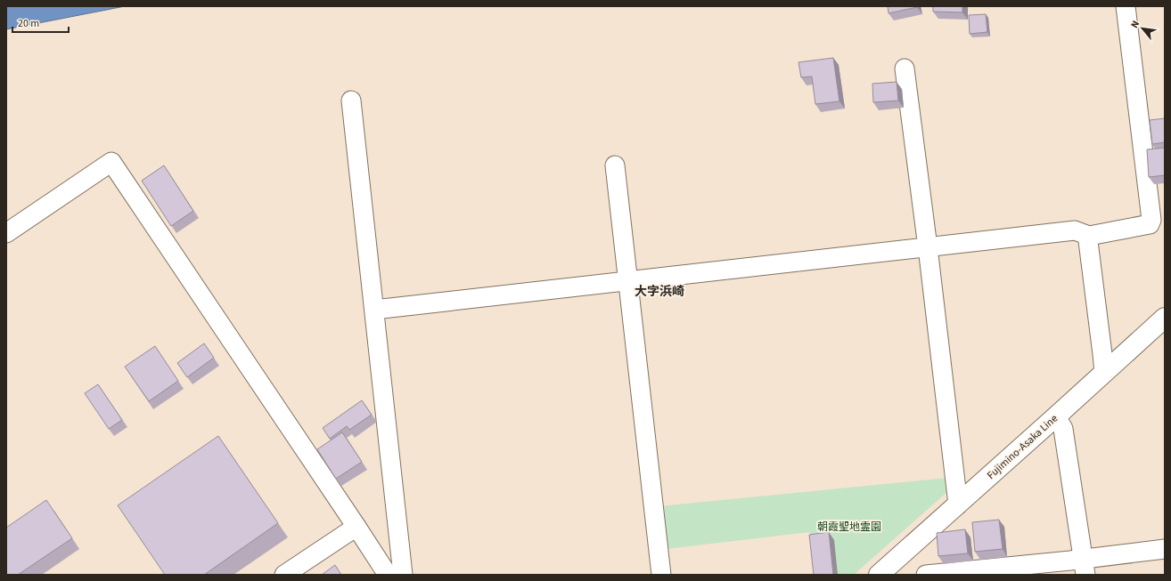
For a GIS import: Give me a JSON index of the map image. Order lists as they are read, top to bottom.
{
  "streets": {
    "main road": ["Fujimino-Asaka Line"]
  },
  "districts": ["大字浜崎"],
  "parks": ["朝霞聖地霊園"],
  "scale_bar": "20 m",
  "north": "top left"
}
